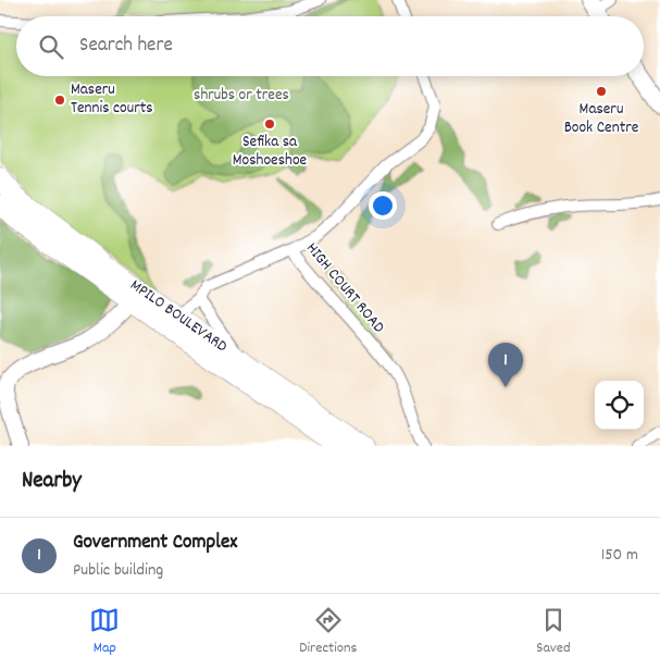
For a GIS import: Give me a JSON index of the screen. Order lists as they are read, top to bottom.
{
  "streets": {
    "highway": ["MPILO BOULEVARD"],
    "street": ["HIGH COURT ROAD"]
  },
  "crossings": [
    ["HIGH COURT ROAD", "MPILO BOULEVARD"]
  ],
  "parks": ["shrubs or trees"],
  "places": ["Maseru Book Centre", "Maseru Tennis courts", "Sefika sa Moshoeshoe"],
  "page": {
    "search": "Search here",
    "pins": "1",
    "heading": "Nearby",
    "list": [
      {
        "mark": "1",
        "name": "Government Complex",
        "note": "Public building",
        "value": "150 m"
      }
    ],
    "nav": ["Map", "Directions", "Saved"]
  }
}
